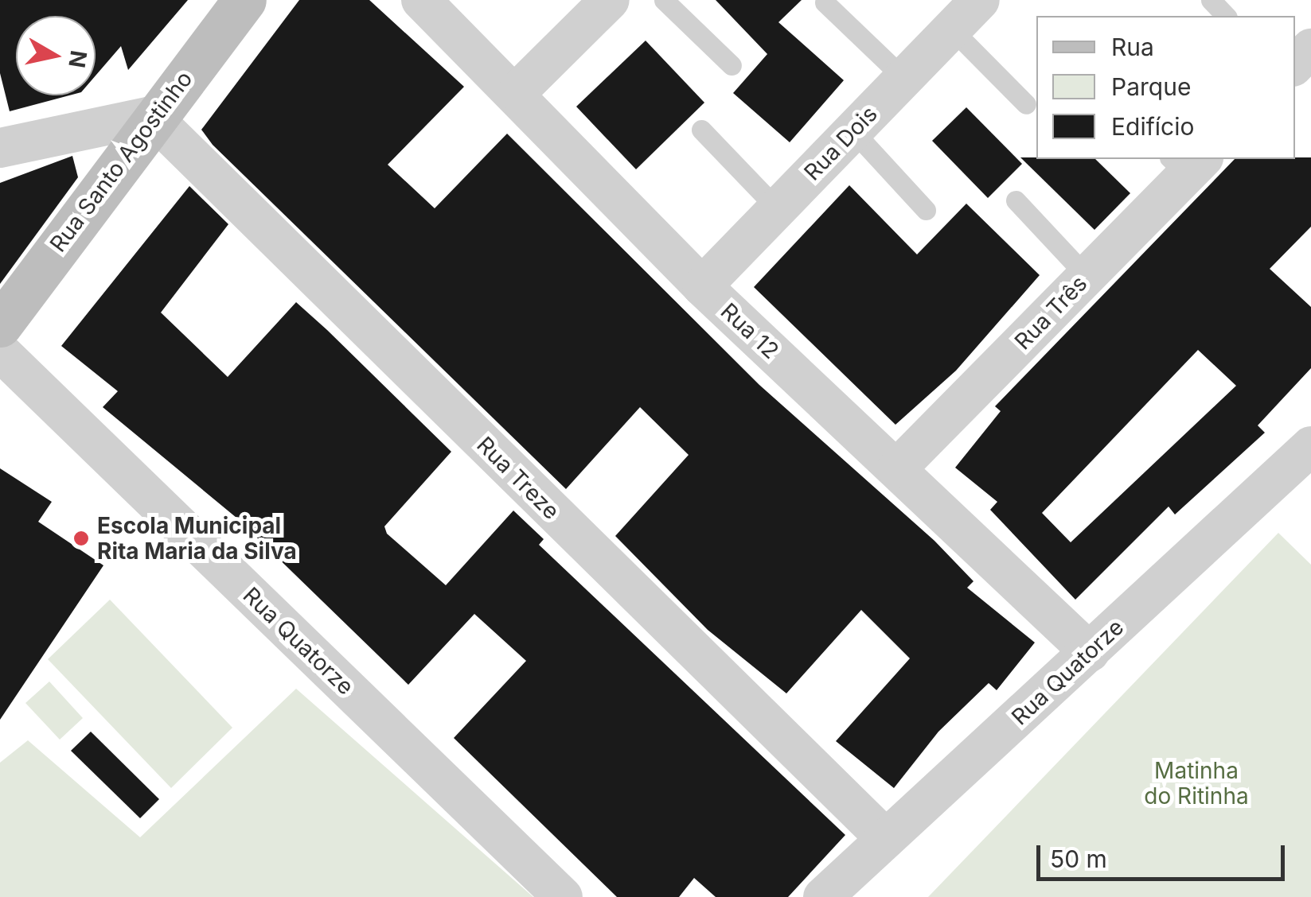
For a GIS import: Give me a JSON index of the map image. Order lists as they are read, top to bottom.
{
  "streets": {
    "street": [
      "Rua Dois",
      "Rua Santo Agostinho",
      "Rua Três",
      "Rua 12",
      "Rua Treze",
      "Rua Quatorze"
    ]
  },
  "crossings": [
    ["Rua Dois", "Rua 12"],
    ["Rua Santo Agostinho", "Rua Treze"],
    ["Rua Três", "Rua 12"],
    ["Rua 12", "Rua Quatorze"],
    ["Rua Treze", "Rua Quatorze"]
  ],
  "parks": ["Matinha do Ritinha"],
  "places": ["Escola Municipal Rita Maria da Silva"],
  "legend": ["Rua", "Parque", "Edifício"],
  "scale_bar": "50 m",
  "north": "right"
}
